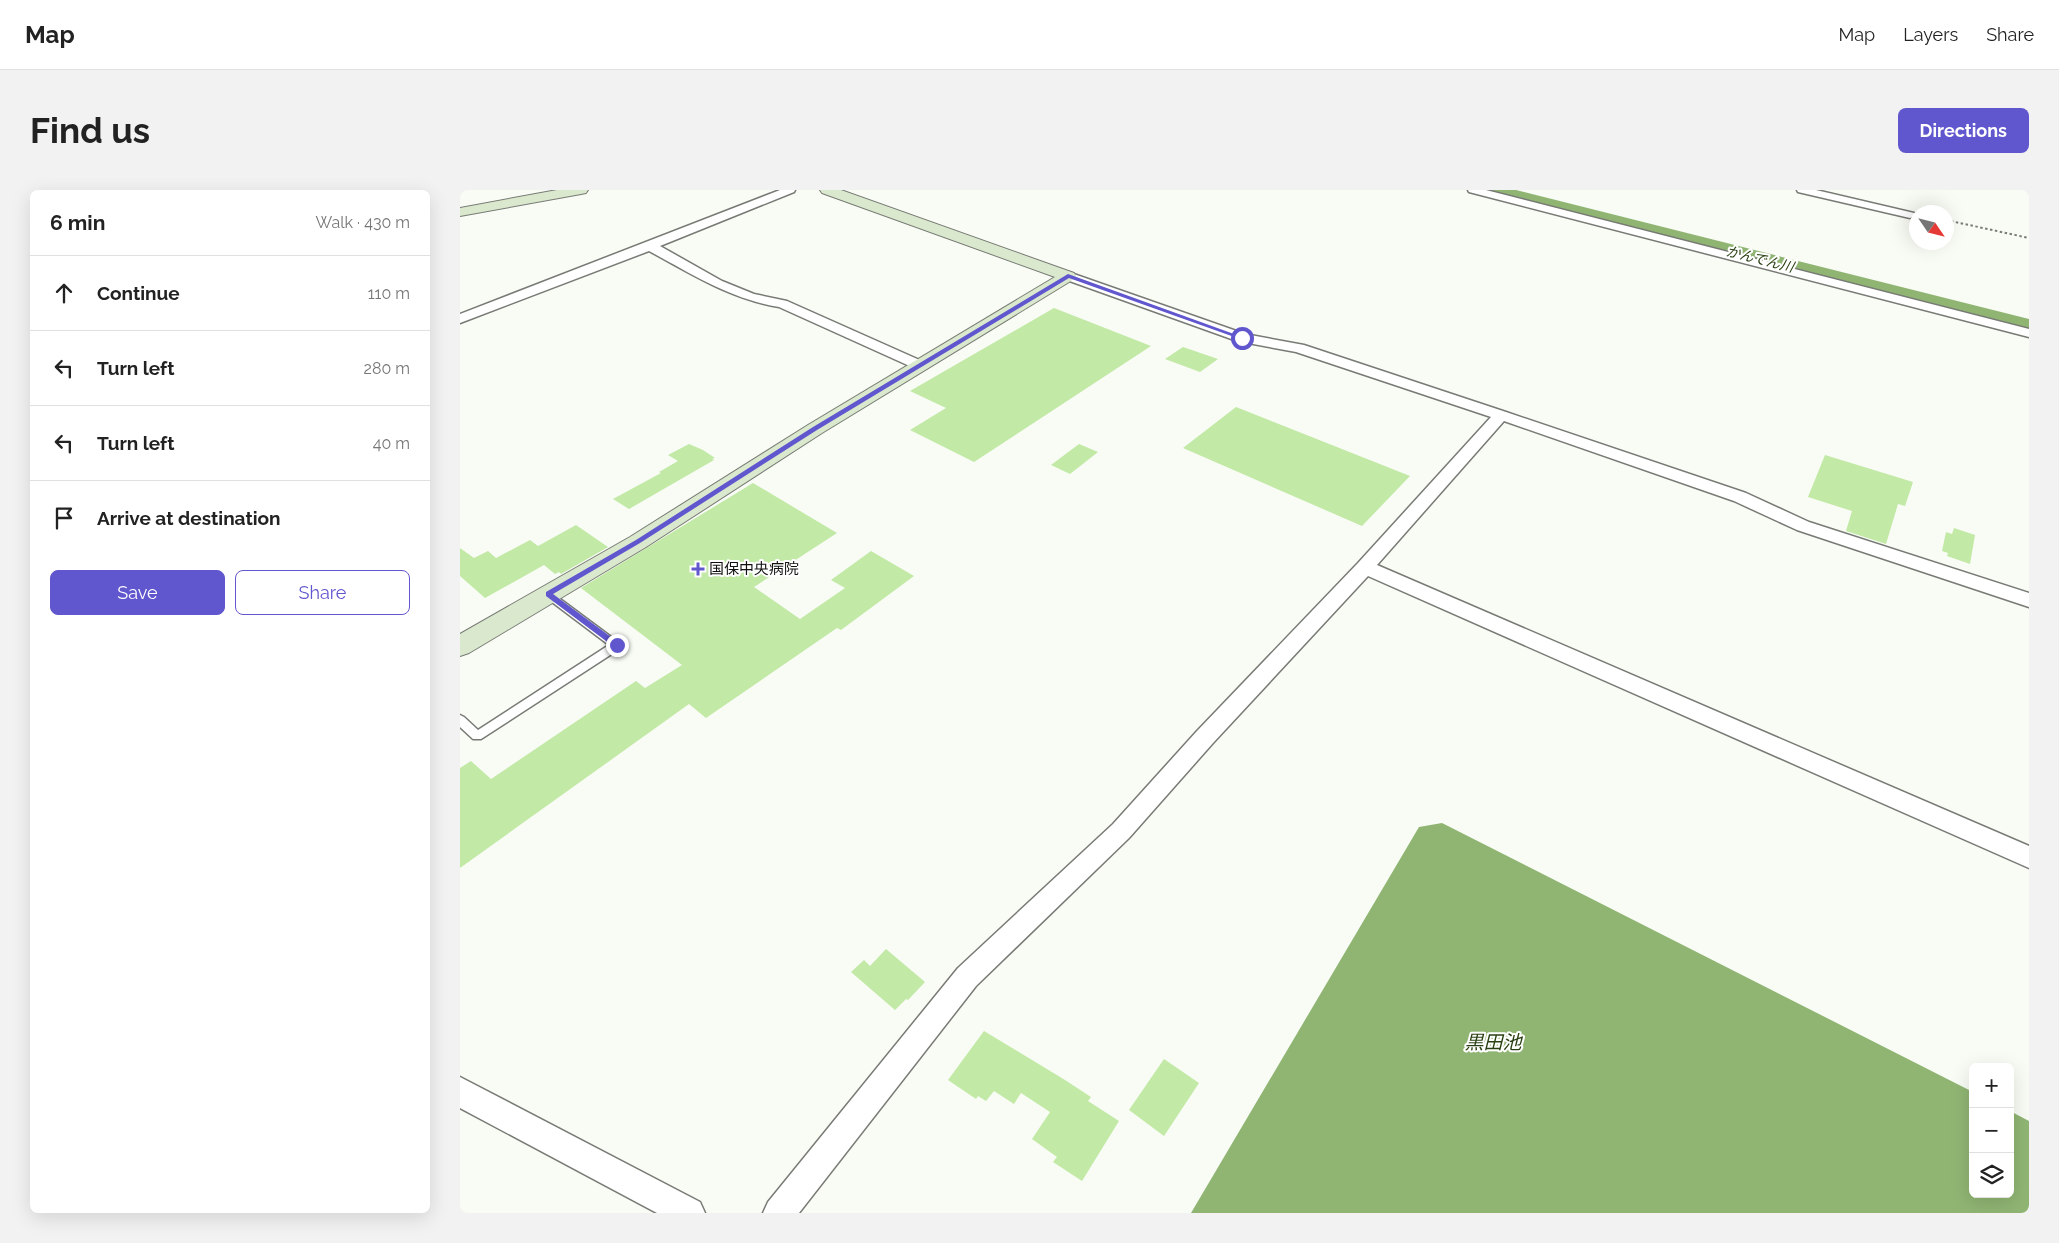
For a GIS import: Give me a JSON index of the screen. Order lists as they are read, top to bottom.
{
  "water": ["かんでん川", "黒田池"],
  "places": {
    "health": ["国保中央病院"]
  },
  "north": "bottom right",
  "page": {
    "header": "Map",
    "nav": ["Map", "Layers", "Share"],
    "buttons": [
      "Directions",
      ["Save", "Share"]
    ],
    "title": "Find us",
    "heading": ["6 min", "Walk · 430 m"],
    "list": [
      ["Continue", "110 m"],
      ["Turn left", "280 m"],
      ["Turn left", "40 m"],
      "Arrive at destination"
    ],
    "map_buttons": ["+", "−"]
  }
}
